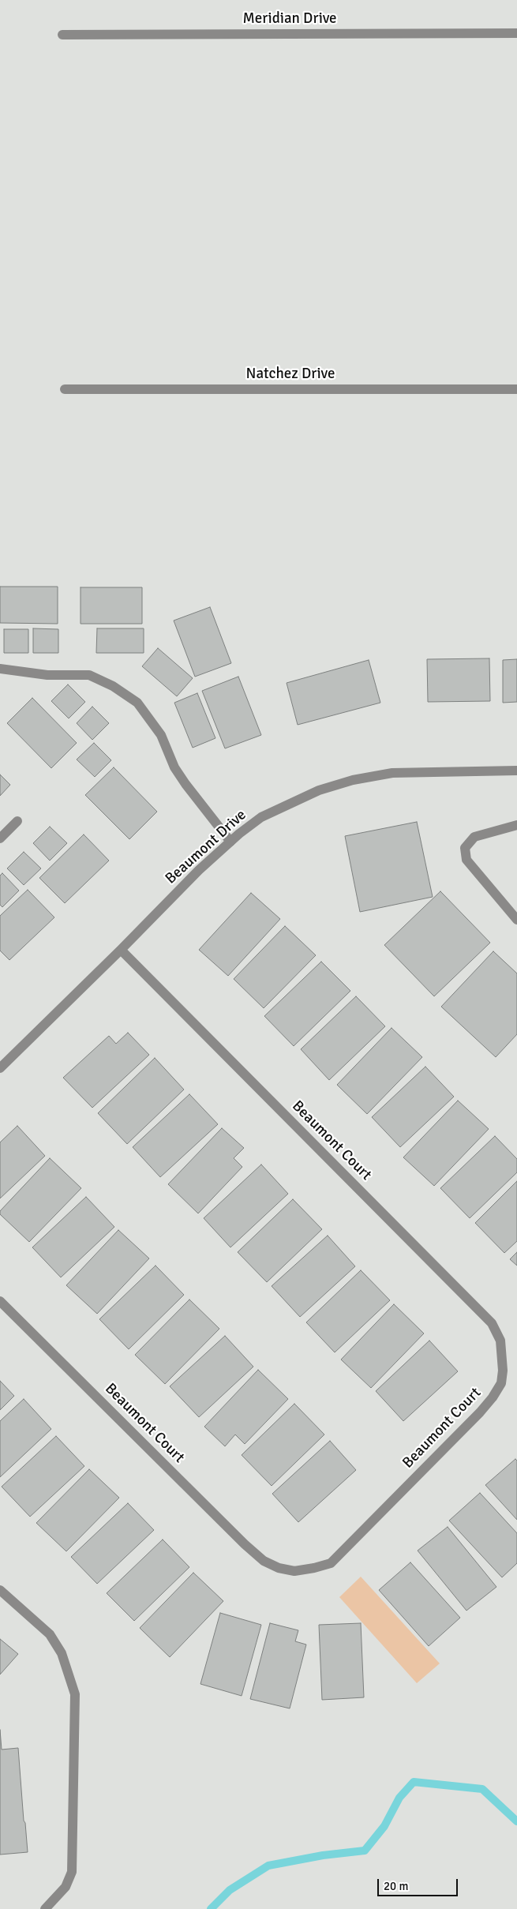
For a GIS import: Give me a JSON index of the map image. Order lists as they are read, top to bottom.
{
  "streets": {
    "street": [
      "Meridian Drive",
      "Natchez Drive",
      "Beaumont Drive",
      "Beaumont Court"
    ]
  },
  "crossings": [
    ["Beaumont Drive", "Beaumont Court"]
  ],
  "scale_bar": "20 m"
}
